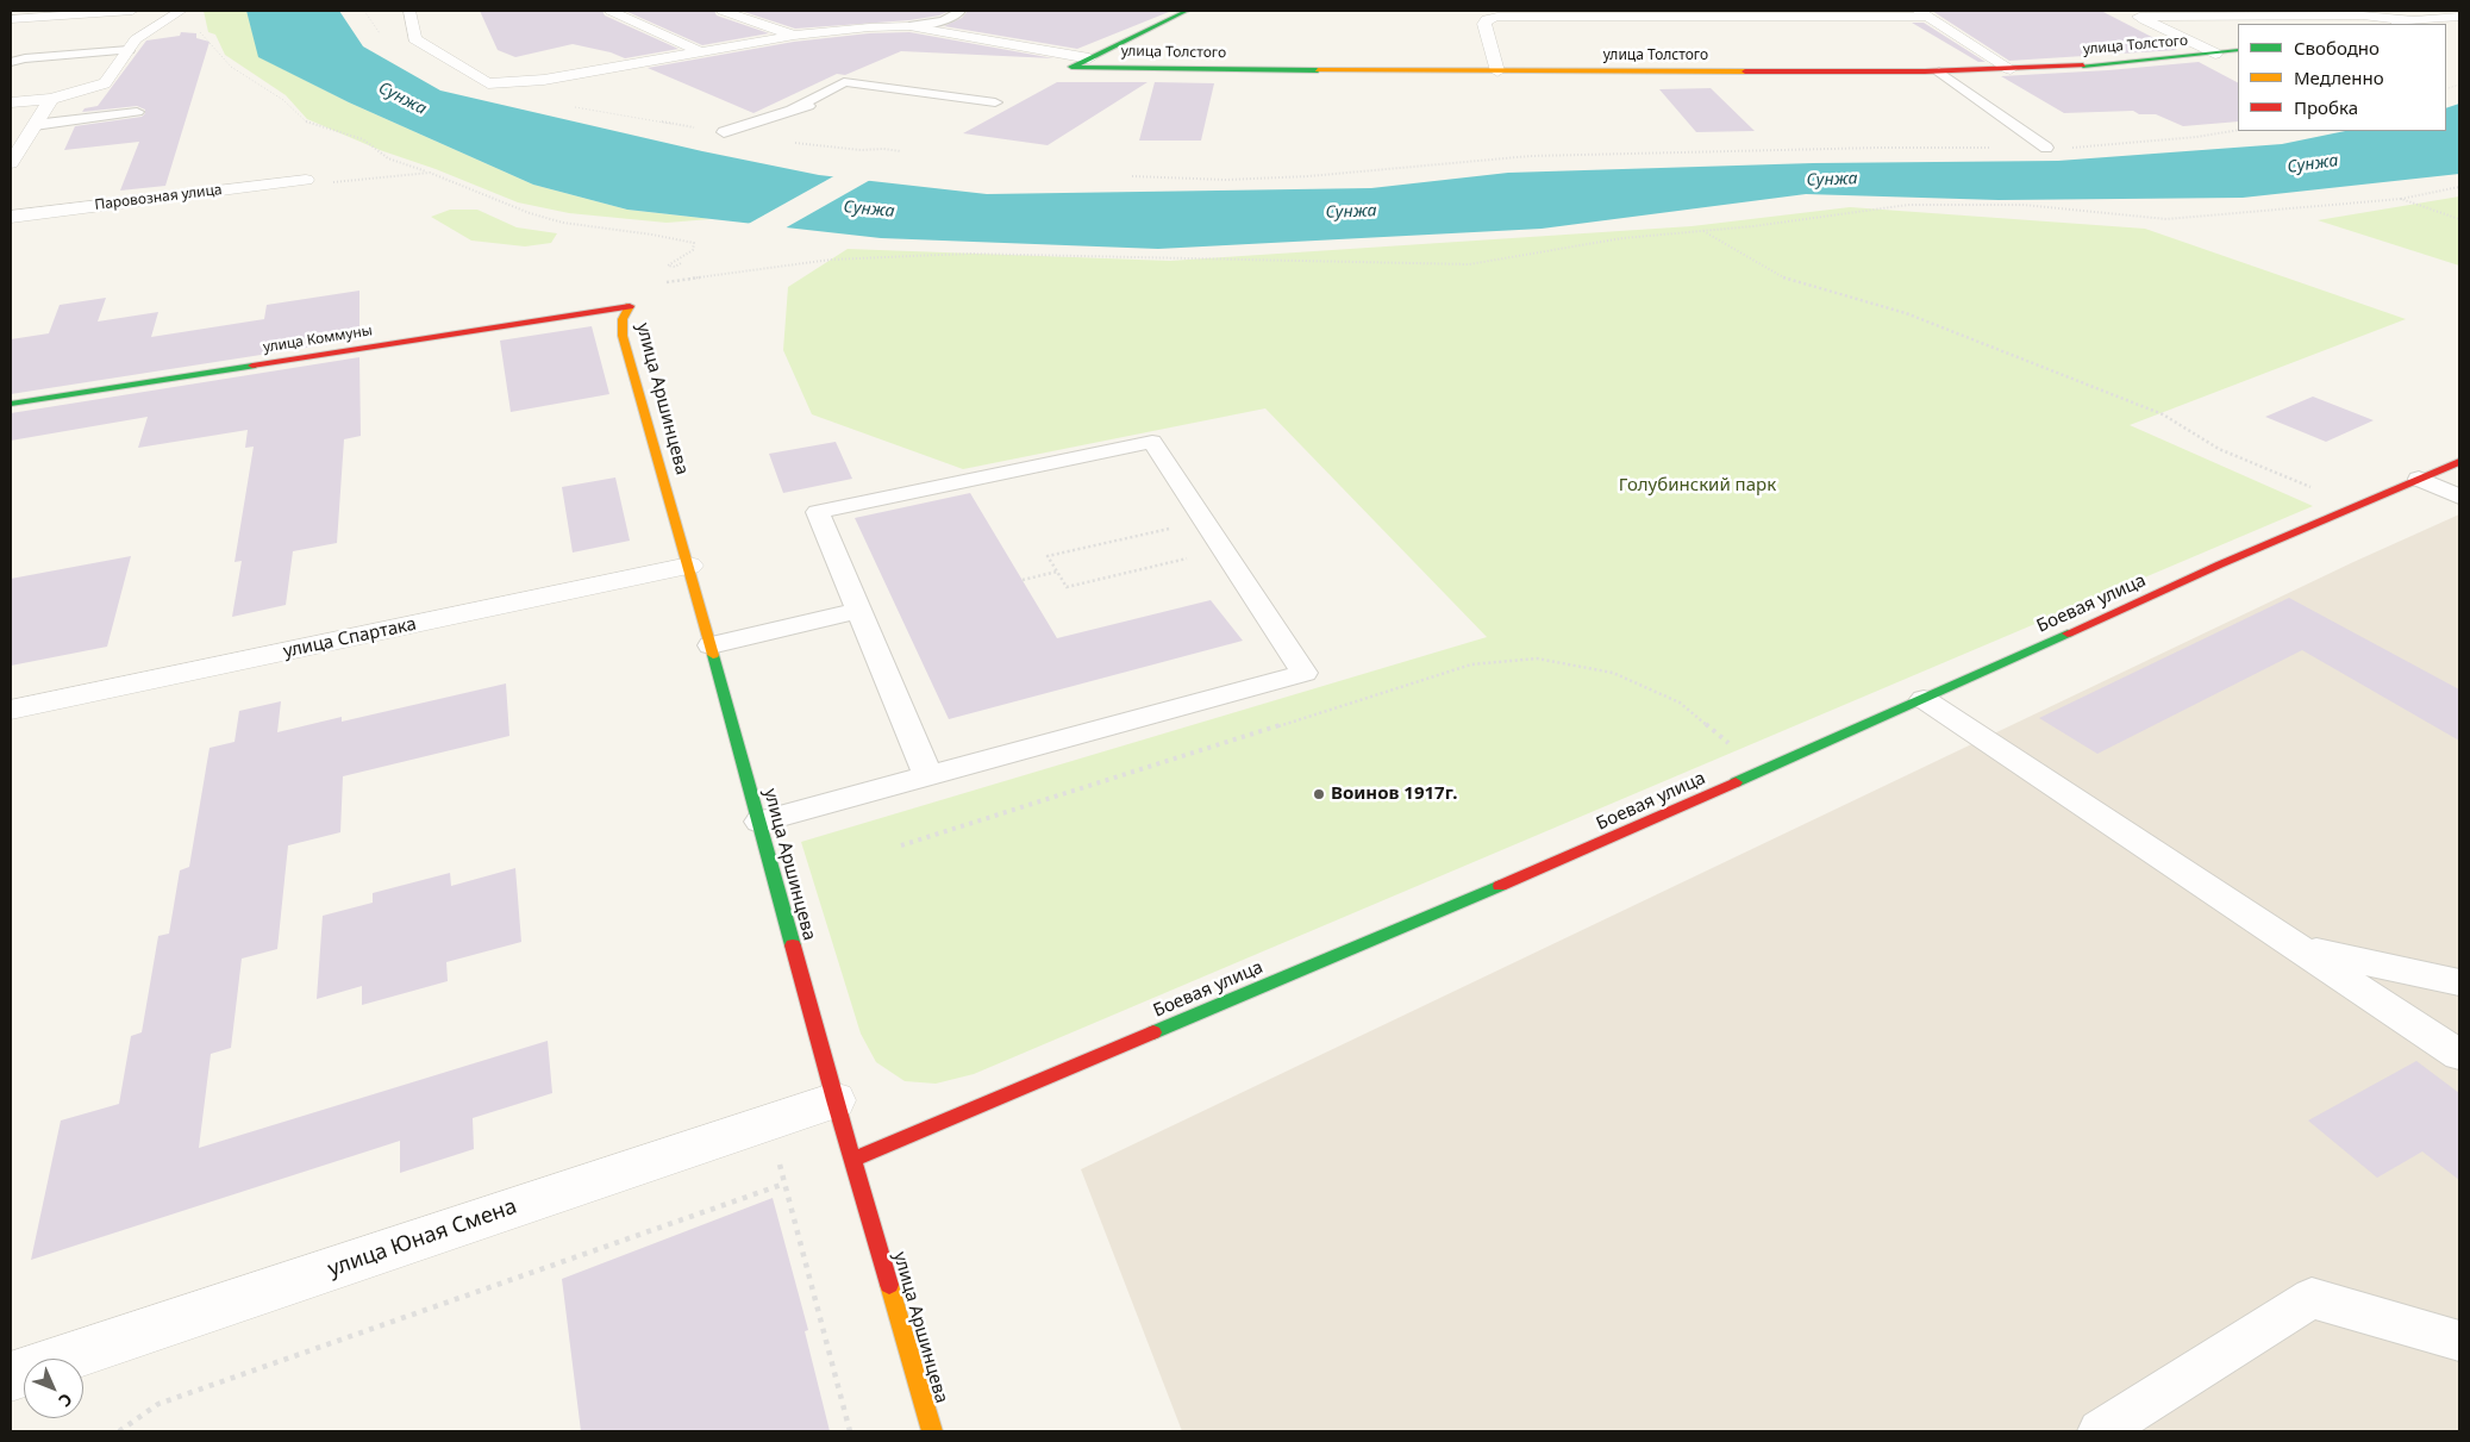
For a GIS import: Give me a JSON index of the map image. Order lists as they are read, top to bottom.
{
  "streets": {
    "street": [
      "улица Толстого",
      "Паровозная улица",
      "улица Коммуны",
      "улица Аршинцева",
      "Боевая улица",
      "улица Спартака",
      "улица Юная Смена"
    ]
  },
  "crossings": [
    ["улица Коммуны", "улица Аршинцева"],
    ["улица Аршинцева", "Боевая улица"],
    ["улица Аршинцева", "улица Спартака"],
    ["улица Аршинцева", "улица Юная Смена"]
  ],
  "water": ["Сунжа"],
  "parks": ["Голубинский парк"],
  "places": ["Воинов 1917г."],
  "legend": ["Свободно", "Медленно", "Пробка"],
  "north": "bottom right"
}
